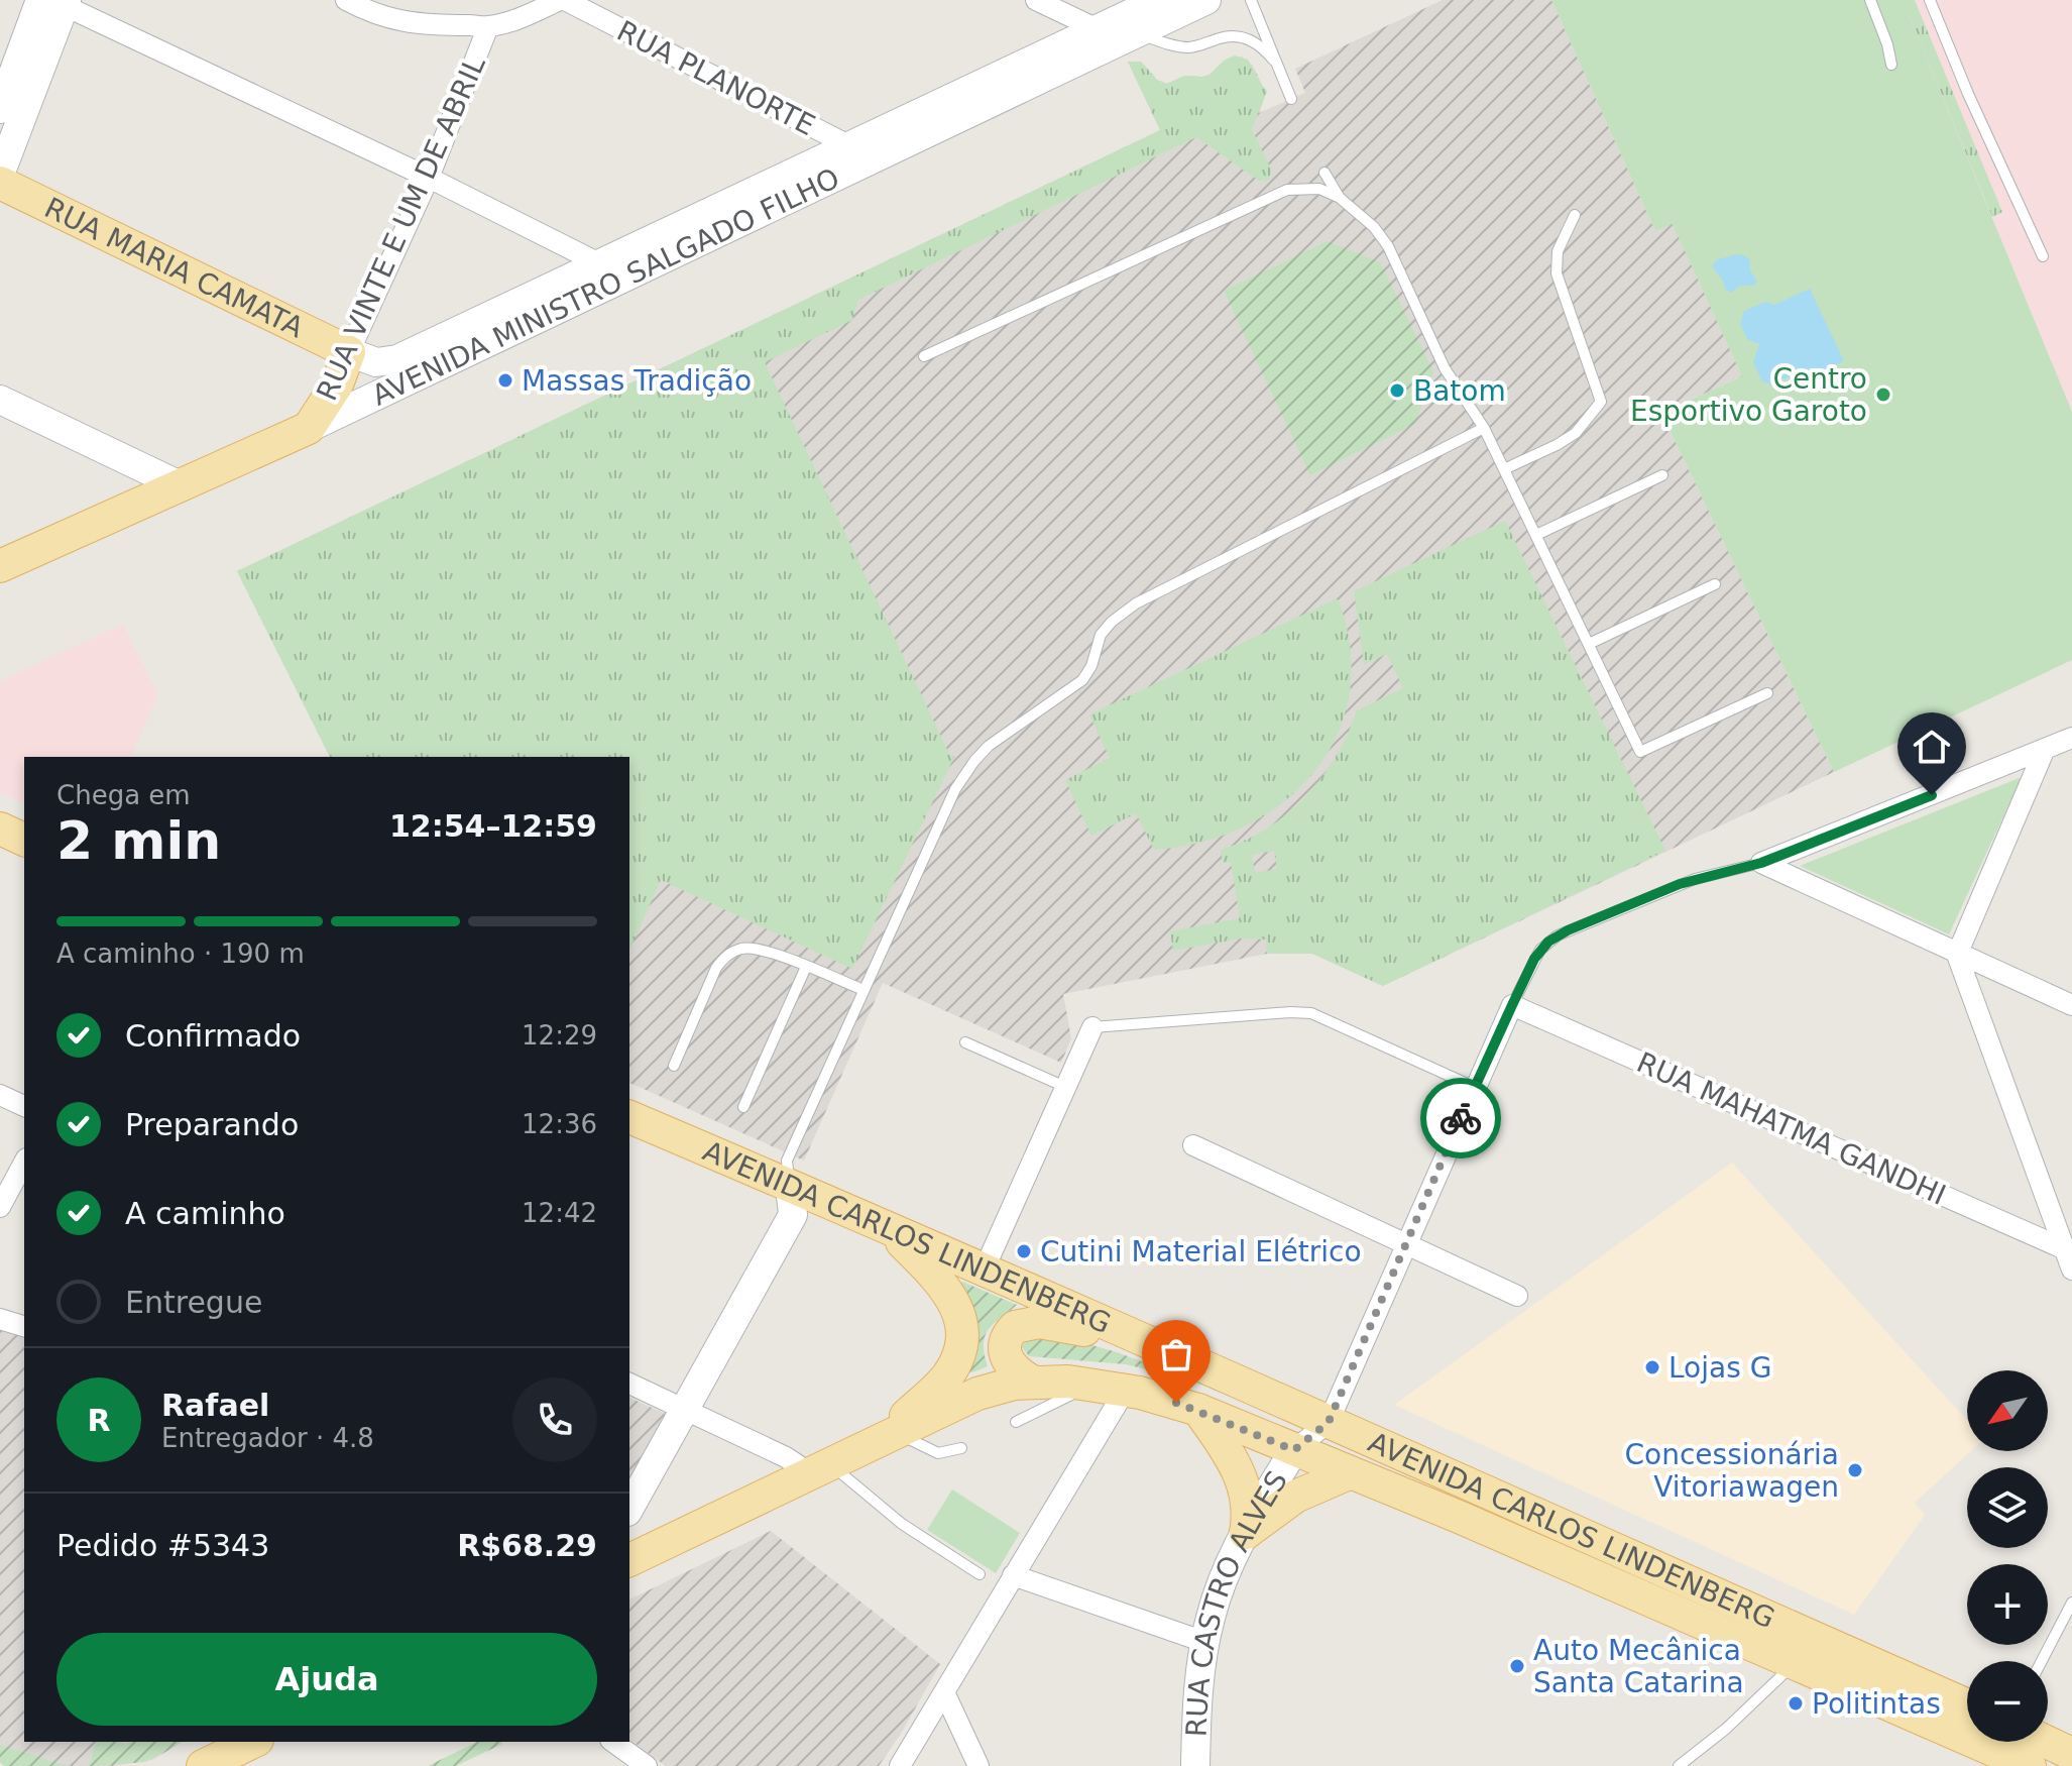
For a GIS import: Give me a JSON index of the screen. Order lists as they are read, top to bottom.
{
  "streets": {
    "main road": [
      "RUA VINTE E UM DE ABRIL",
      "RUA MARIA CAMATA",
      "AVENIDA MINISTRO SALGADO FILHO",
      "AVENIDA CARLOS LINDENBERG",
      "RUA CASTRO ALVES"
    ],
    "street": ["RUA PLANORTE", "RUA MAHATMA GANDHI"]
  },
  "crossings": [
    ["RUA PLANORTE", "AVENIDA MINISTRO SALGADO FILHO"],
    ["RUA VINTE E UM DE ABRIL", "RUA MARIA CAMATA"],
    ["RUA VINTE E UM DE ABRIL", "AVENIDA MINISTRO SALGADO FILHO"],
    ["RUA MARIA CAMATA", "AVENIDA MINISTRO SALGADO FILHO"],
    ["AVENIDA CARLOS LINDENBERG", "RUA CASTRO ALVES"]
  ],
  "places": [
    "Massas Tradição",
    "Batom",
    "Centro Esportivo Garoto",
    "Cutini Material Elétrico",
    "Lojas G",
    "Concessionária Vitoriawagen",
    "Auto Mecânica Santa Catarina",
    "Politintas"
  ],
  "north": "bottom left",
  "page": {
    "heading": ["2 min", "Chega em", "12:54–12:59"],
    "panel": [
      "Rafael",
      "Entregador · 4.8",
      "Pedido #5343",
      "R$68.29"
    ],
    "bar": "A caminho · 190 m",
    "list": [
      ["Confirmado", "12:29"],
      ["Preparando", "12:36"],
      ["A caminho", "12:42"],
      "Entregue"
    ],
    "map_buttons": ["+", "−"],
    "round": "R",
    "buttons": "Ajuda"
  }
}
